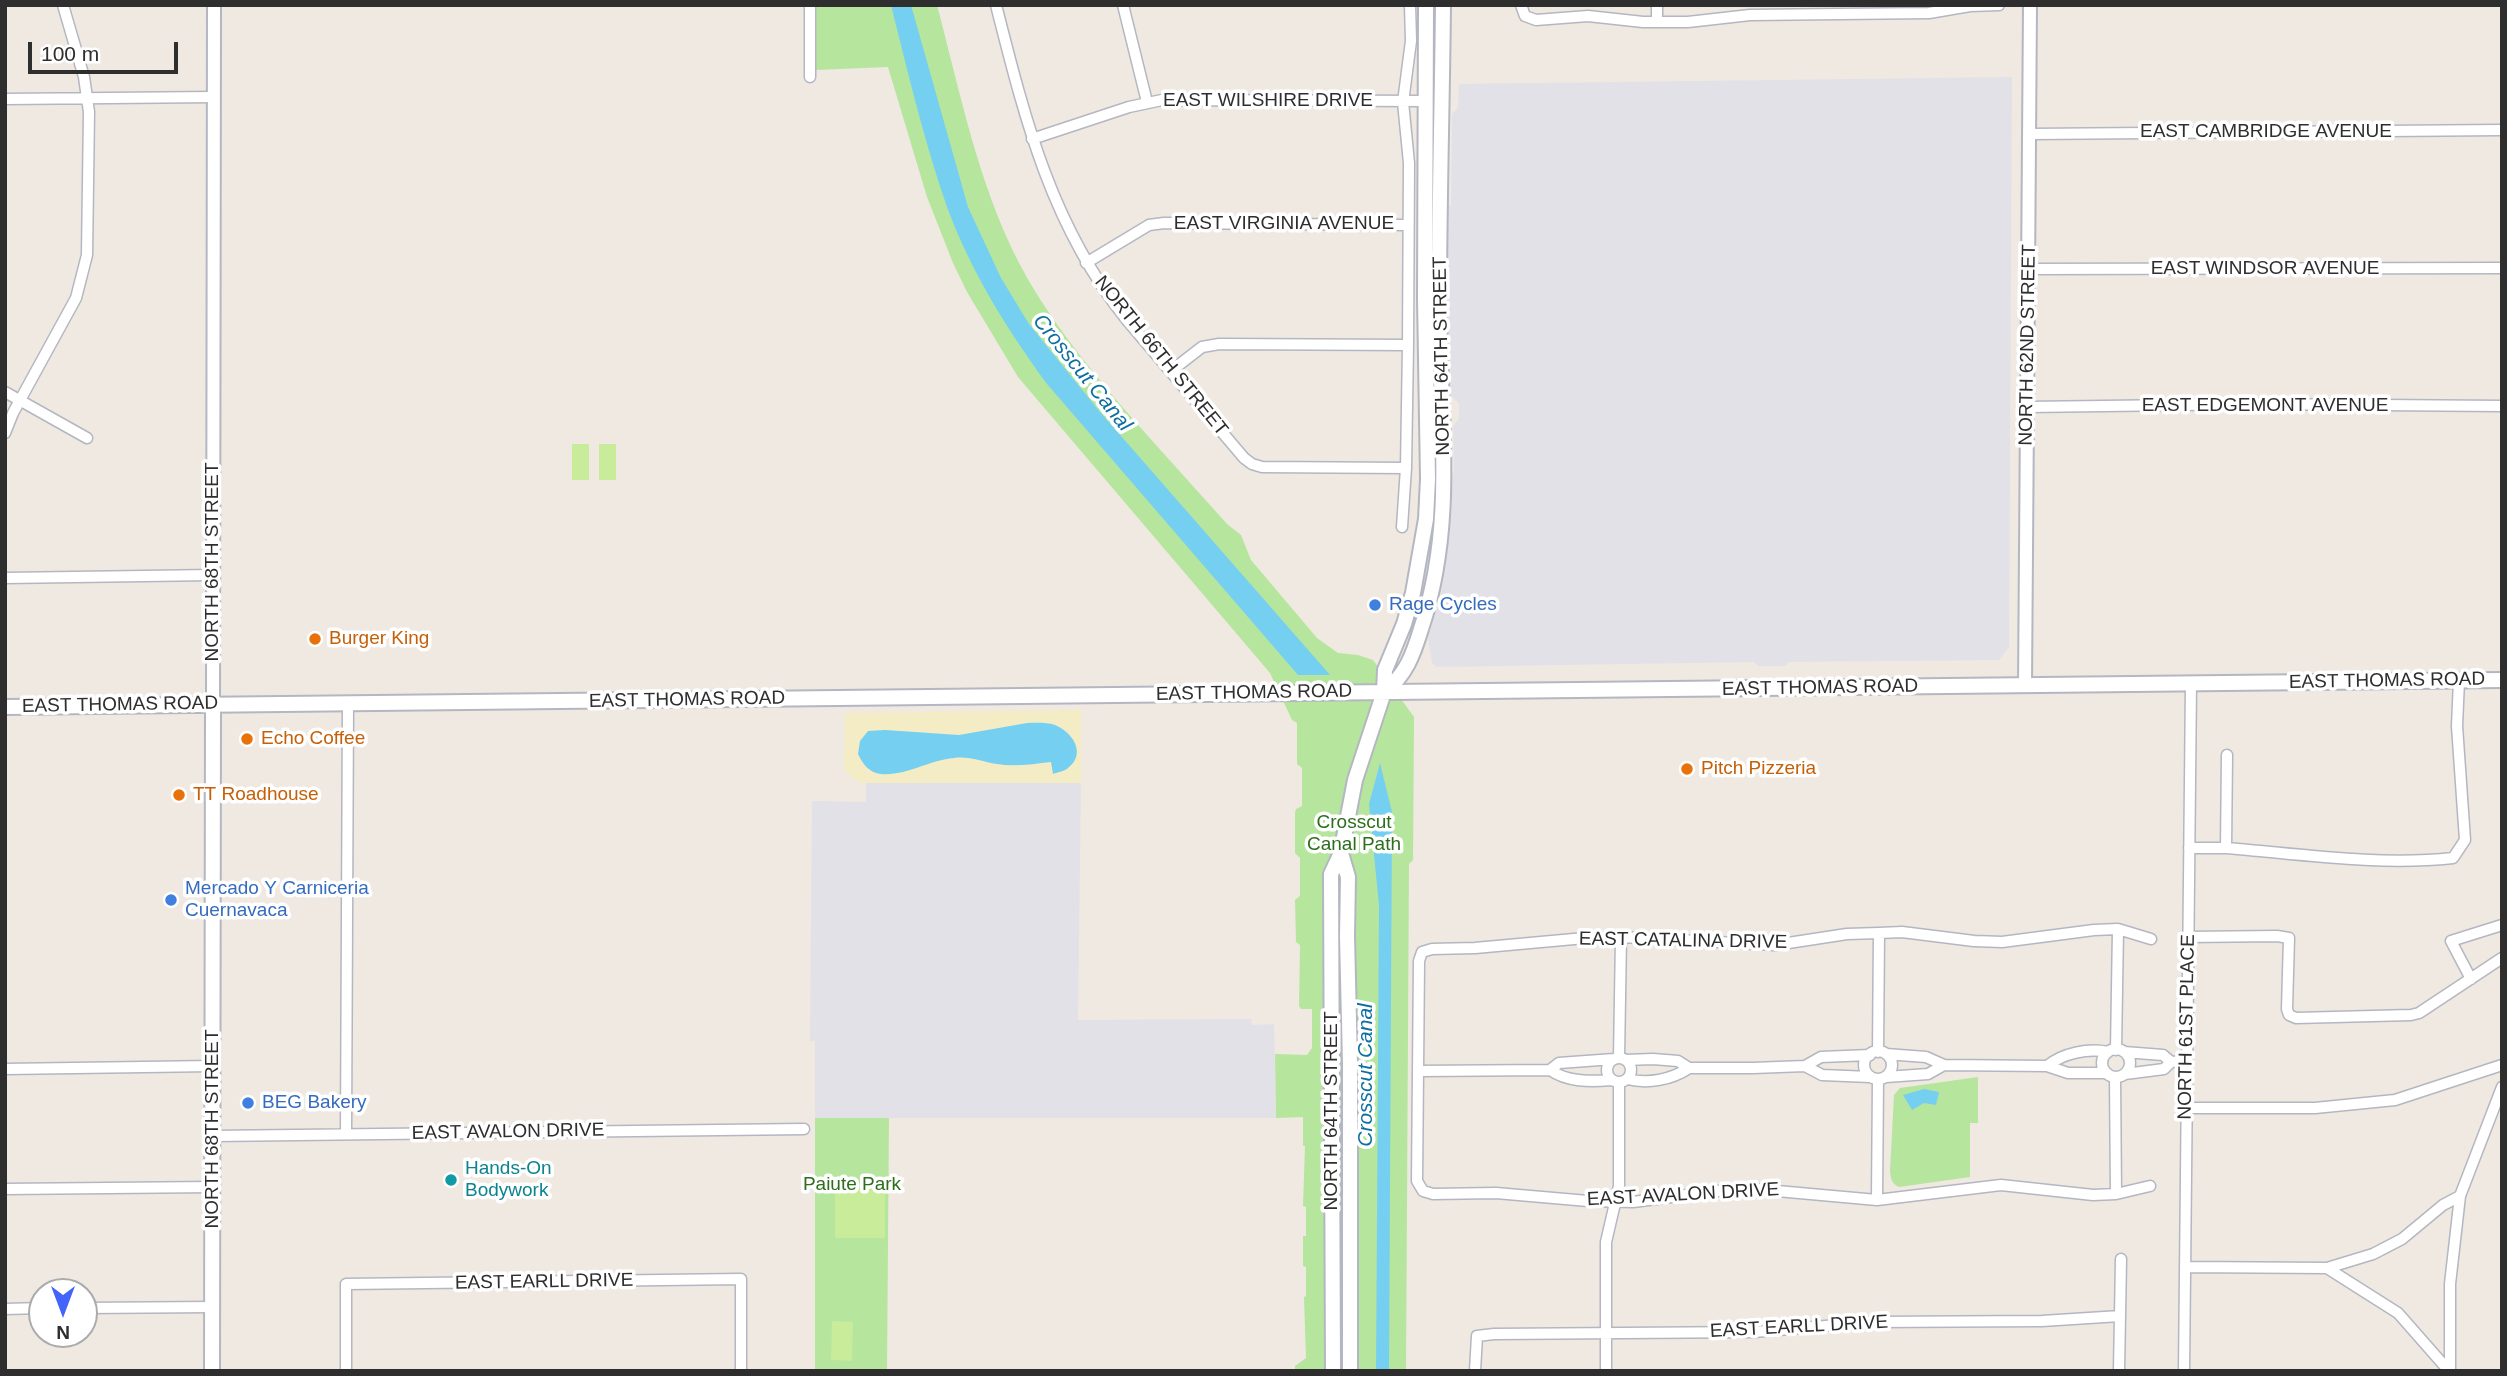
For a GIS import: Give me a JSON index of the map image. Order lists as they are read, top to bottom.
{
  "streets": {
    "main road": ["NORTH 64TH STREET", "NORTH 68TH STREET", "EAST THOMAS ROAD"],
    "street": [
      "EAST WILSHIRE DRIVE",
      "EAST CAMBRIDGE AVENUE",
      "EAST VIRGINIA AVENUE",
      "EAST WINDSOR AVENUE",
      "NORTH 62ND STREET",
      "NORTH 66TH STREET",
      "EAST EDGEMONT AVENUE",
      "EAST CATALINA DRIVE",
      "NORTH 61ST PLACE",
      "EAST AVALON DRIVE",
      "EAST EARLL DRIVE"
    ]
  },
  "crossings": [
    ["EAST WILSHIRE DRIVE", "NORTH 66TH STREET"],
    ["EAST WILSHIRE DRIVE", "NORTH 64TH STREET"],
    ["EAST CAMBRIDGE AVENUE", "NORTH 62ND STREET"],
    ["EAST VIRGINIA AVENUE", "NORTH 66TH STREET"],
    ["EAST VIRGINIA AVENUE", "NORTH 64TH STREET"],
    ["EAST WINDSOR AVENUE", "NORTH 62ND STREET"],
    ["NORTH 62ND STREET", "EAST EDGEMONT AVENUE"],
    ["NORTH 62ND STREET", "EAST THOMAS ROAD"],
    ["NORTH 66TH STREET", "NORTH 64TH STREET"],
    ["NORTH 64TH STREET", "EAST THOMAS ROAD"],
    ["NORTH 68TH STREET", "EAST THOMAS ROAD"],
    ["NORTH 68TH STREET", "EAST AVALON DRIVE"],
    ["EAST THOMAS ROAD", "NORTH 61ST PLACE"],
    ["EAST CATALINA DRIVE", "EAST AVALON DRIVE"]
  ],
  "water": ["Crosscut Canal"],
  "parks": ["Crosscut Canal Path", "Paiute Park"],
  "places": [
    "Rage Cycles",
    "Burger King",
    "Echo Coffee",
    "Pitch Pizzeria",
    "TT Roadhouse",
    "Mercado Y Carniceria Cuernavaca",
    "BEG Bakery",
    "Hands-On Bodywork"
  ],
  "scale_bar": "100 m",
  "north": "bottom"
}
